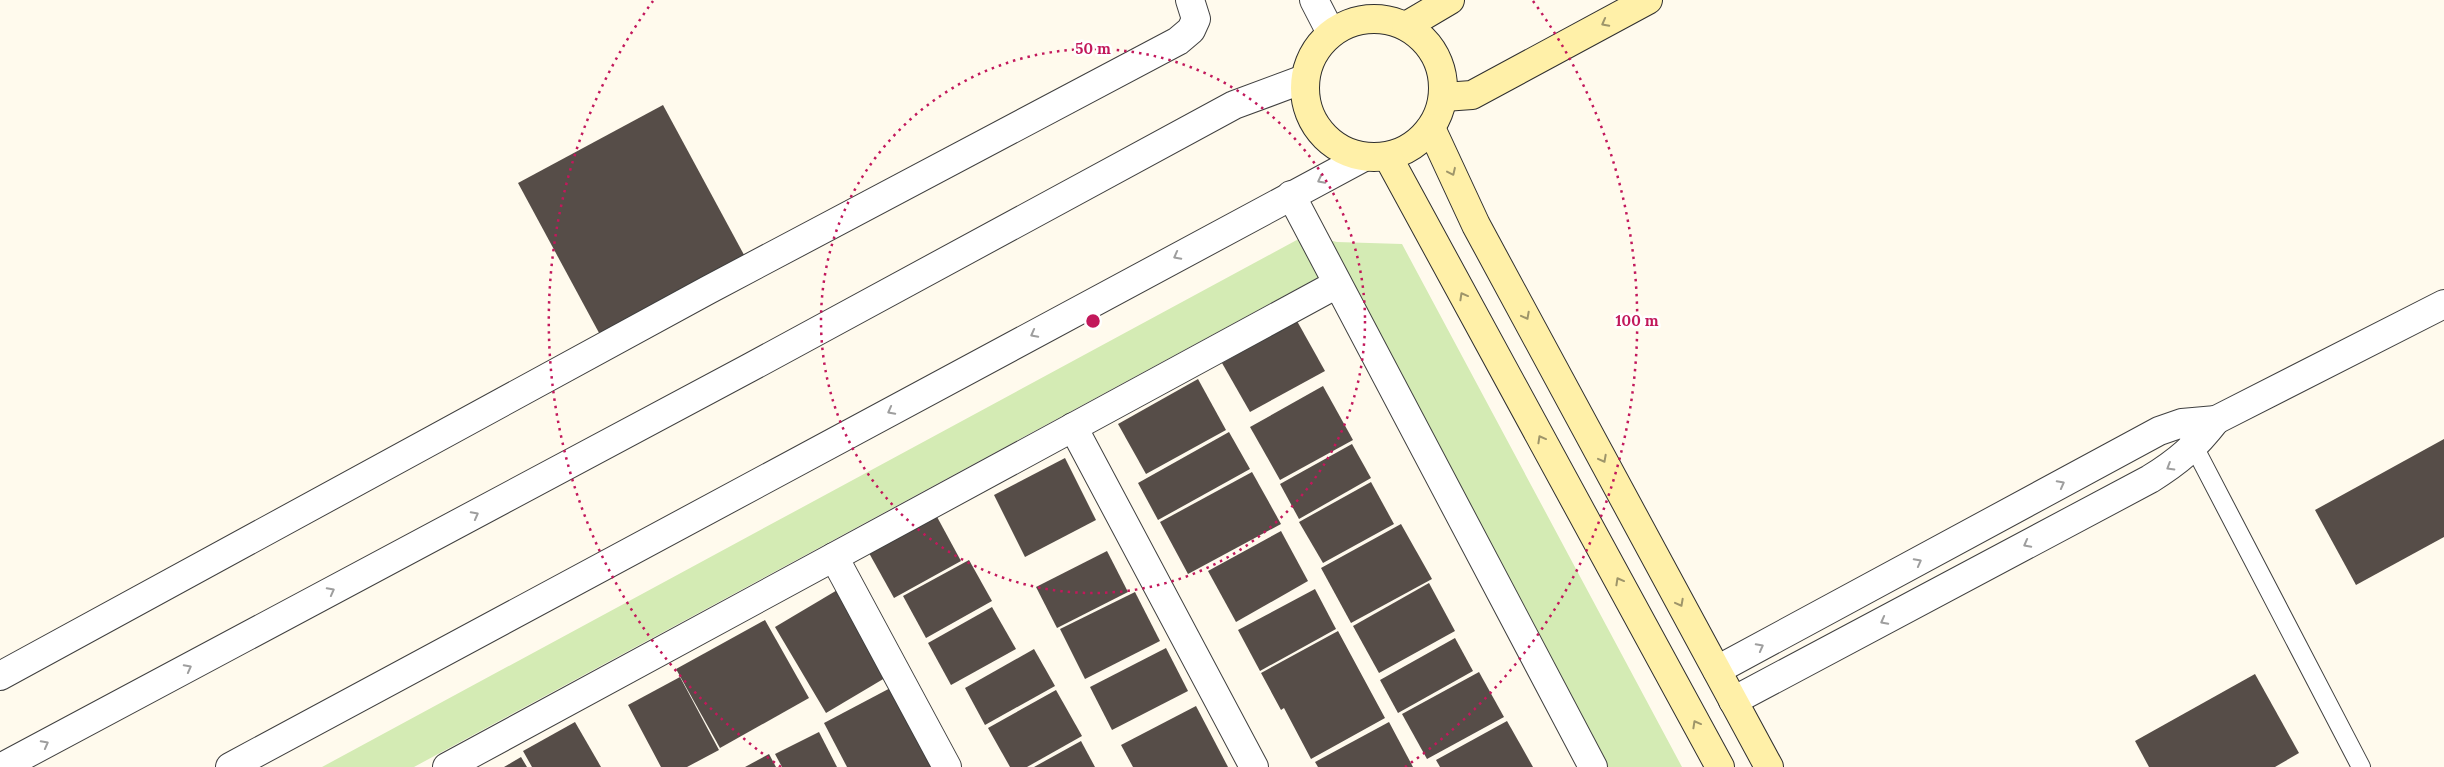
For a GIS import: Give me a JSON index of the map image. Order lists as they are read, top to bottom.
{
  "rings": ["50 m", "100 m"]
}
